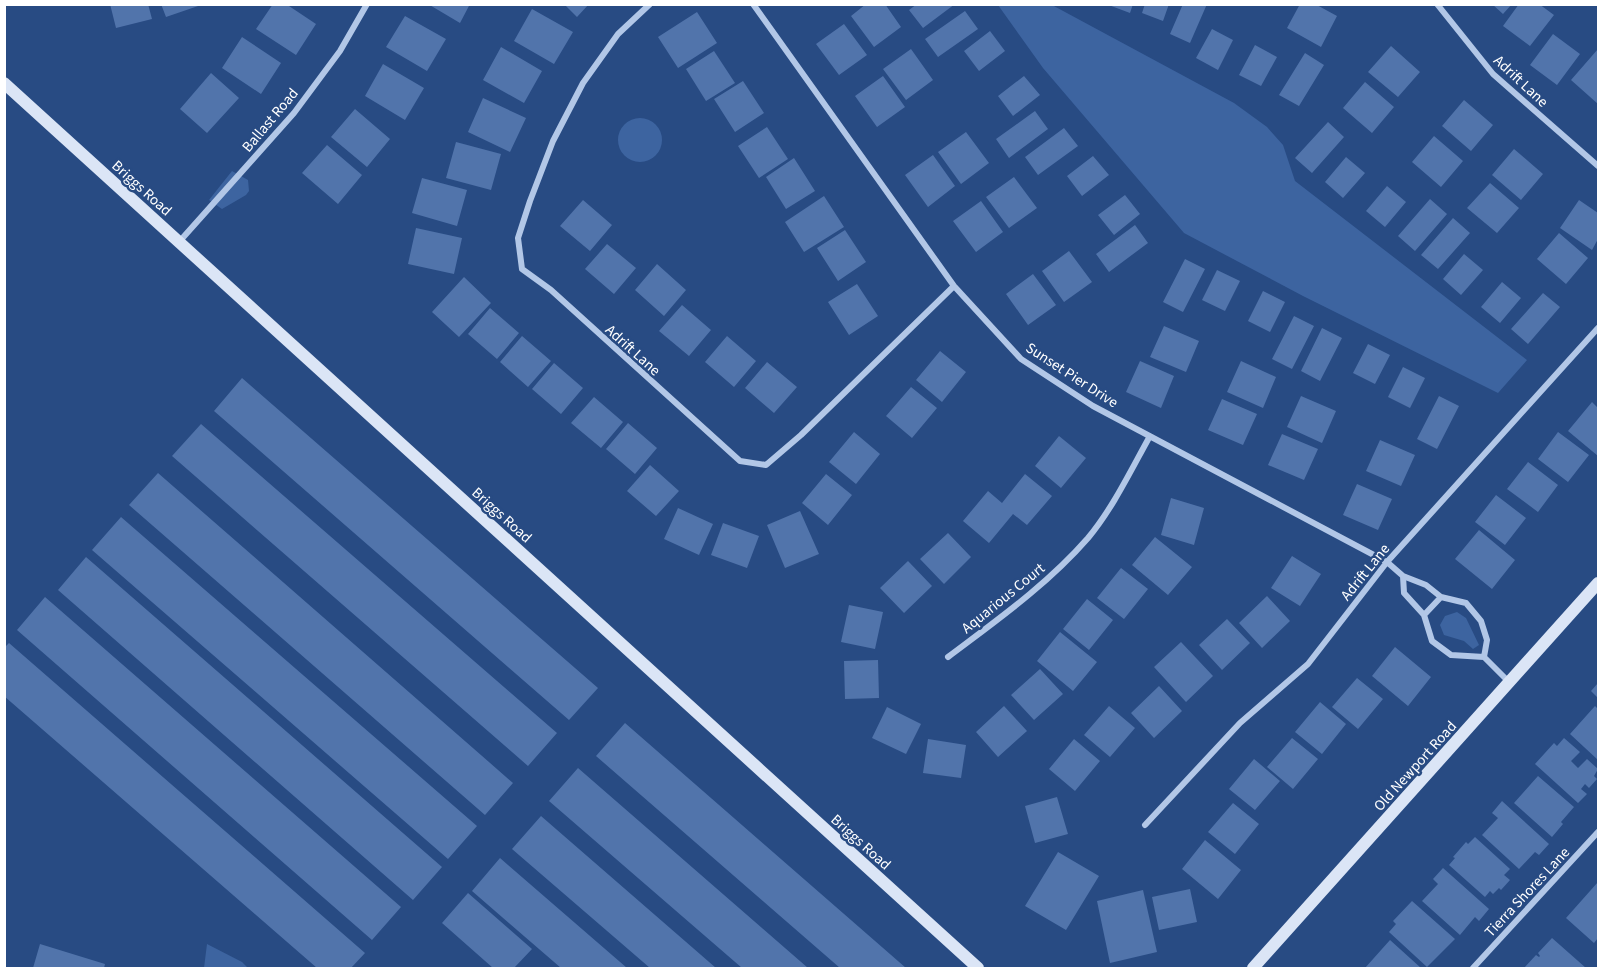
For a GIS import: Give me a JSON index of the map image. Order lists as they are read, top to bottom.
{
  "streets": {
    "main road": ["Briggs Road", "Old Newport Road"],
    "street": [
      "Adrift Lane",
      "Ballast Road",
      "Sunset Pier Drive",
      "Aquarious Court",
      "Tierra Shores Lane"
    ]
  },
  "crossings": [
    ["Adrift Lane", "Sunset Pier Drive"],
    ["Ballast Road", "Briggs Road"],
    ["Sunset Pier Drive", "Aquarious Court"]
  ]
}
